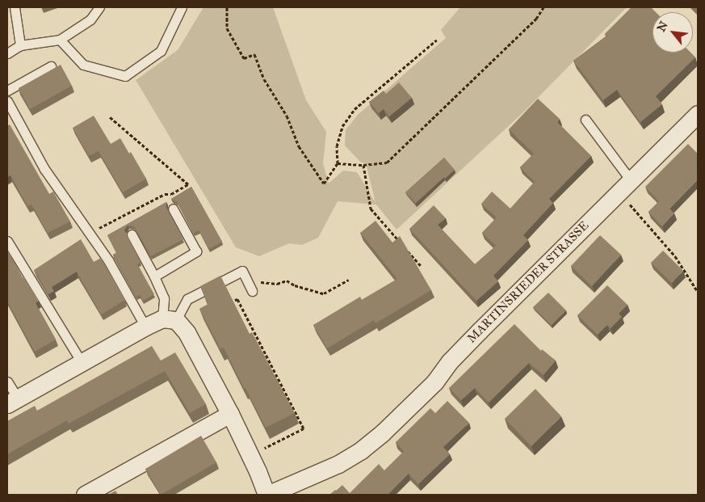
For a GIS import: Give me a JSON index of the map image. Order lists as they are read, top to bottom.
{
  "streets": {
    "street": ["MARTINSRIEDER STRASSE"]
  },
  "north": "top left"
}
